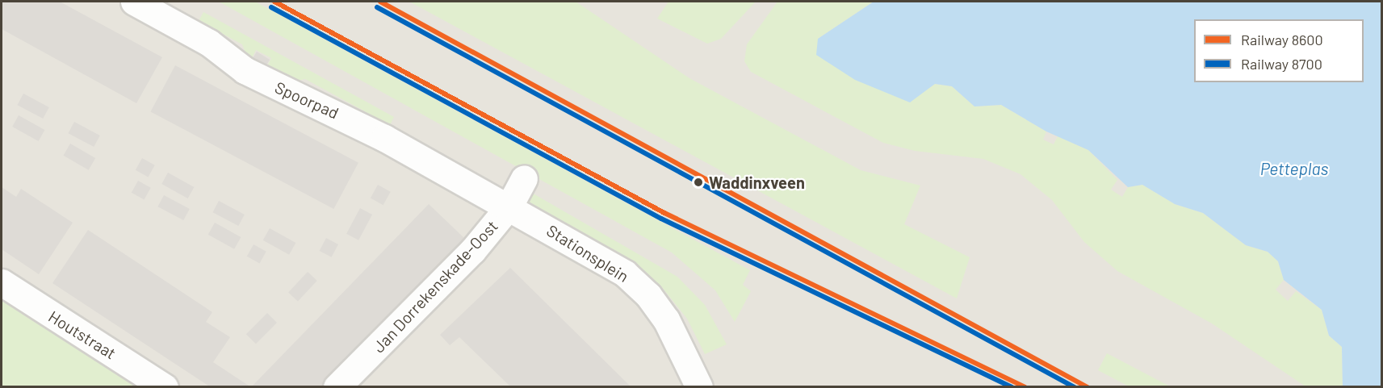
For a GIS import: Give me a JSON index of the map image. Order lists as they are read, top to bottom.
{
  "streets": {
    "street": [
      "Spoorpad",
      "Stationsplein",
      "Jan Dorrekenskade-Oost",
      "Houtstraat"
    ]
  },
  "crossings": [
    ["Spoorpad", "Stationsplein"],
    ["Spoorpad", "Jan Dorrekenskade-Oost"],
    ["Stationsplein", "Jan Dorrekenskade-Oost"]
  ],
  "water": ["Petteplas"],
  "places": ["Waddinxveen"],
  "lines": ["rail line 8600", "rail line 8700"],
  "legend": ["Railway 8600", "Railway 8700"]
}
